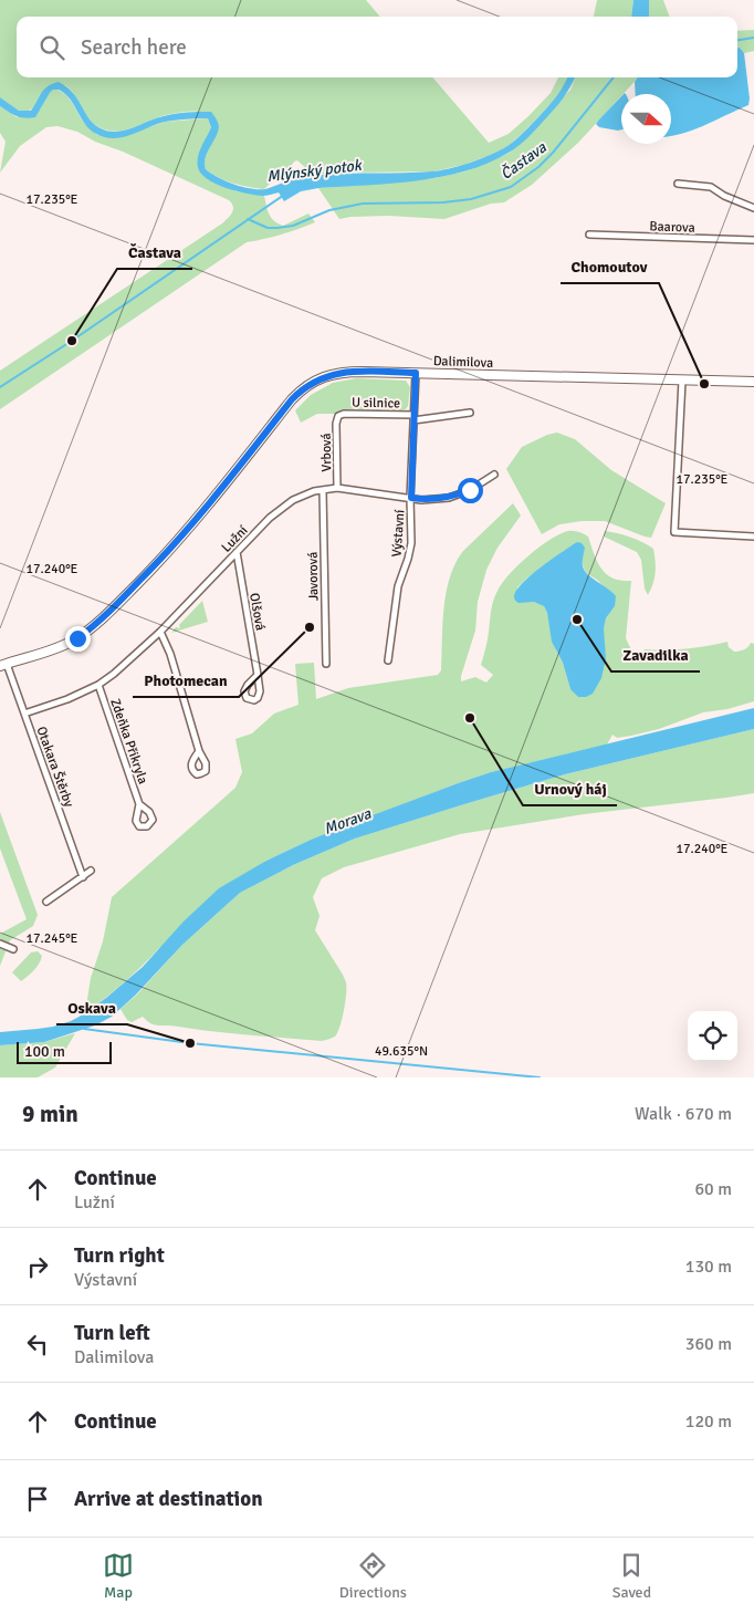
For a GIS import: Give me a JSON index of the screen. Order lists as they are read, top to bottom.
{
  "streets": {
    "main road": ["Dalimilova"],
    "street": [
      "Baarova",
      "U silnice",
      "Vrbová",
      "Výstavní",
      "Lužní",
      "Javorová",
      "Olšová",
      "Zdeňka Přikryla",
      "Otakara Štěrby"
    ]
  },
  "crossings": [
    ["Dalimilova", "Výstavní"],
    ["Dalimilova", "Otakara Štěrby"],
    ["U silnice", "Vrbová"],
    ["U silnice", "Výstavní"],
    ["Vrbová", "Lužní"],
    ["Výstavní", "Lužní"],
    ["Lužní", "Javorová"],
    ["Lužní", "Olšová"],
    ["Lužní", "Zdeňka Přikryla"],
    ["Lužní", "Otakara Štěrby"]
  ],
  "water": ["Častava", "Mlýnský potok", "Morava"],
  "places": [
    "Častava",
    "Chomoutov",
    "Zavadilka",
    "Photomecan",
    "Urnový háj",
    "Oskava"
  ],
  "scale_bar": "100 m",
  "north": "right",
  "page": {
    "search": "Search here",
    "scale": "100 m",
    "heading": ["9 min", "Walk · 670 m"],
    "list": [
      ["Continue", "Lužní", "60 m"],
      ["Turn right", "Výstavní", "130 m"],
      ["Turn left", "Dalimilova", "360 m"],
      ["Continue", "120 m"],
      "Arrive at destination"
    ],
    "nav": ["Map", "Directions", "Saved"]
  },
  "coordinates": [
    "17.235°E",
    "17.240°E",
    "17.245°E",
    "49.635°N"
  ]
}
